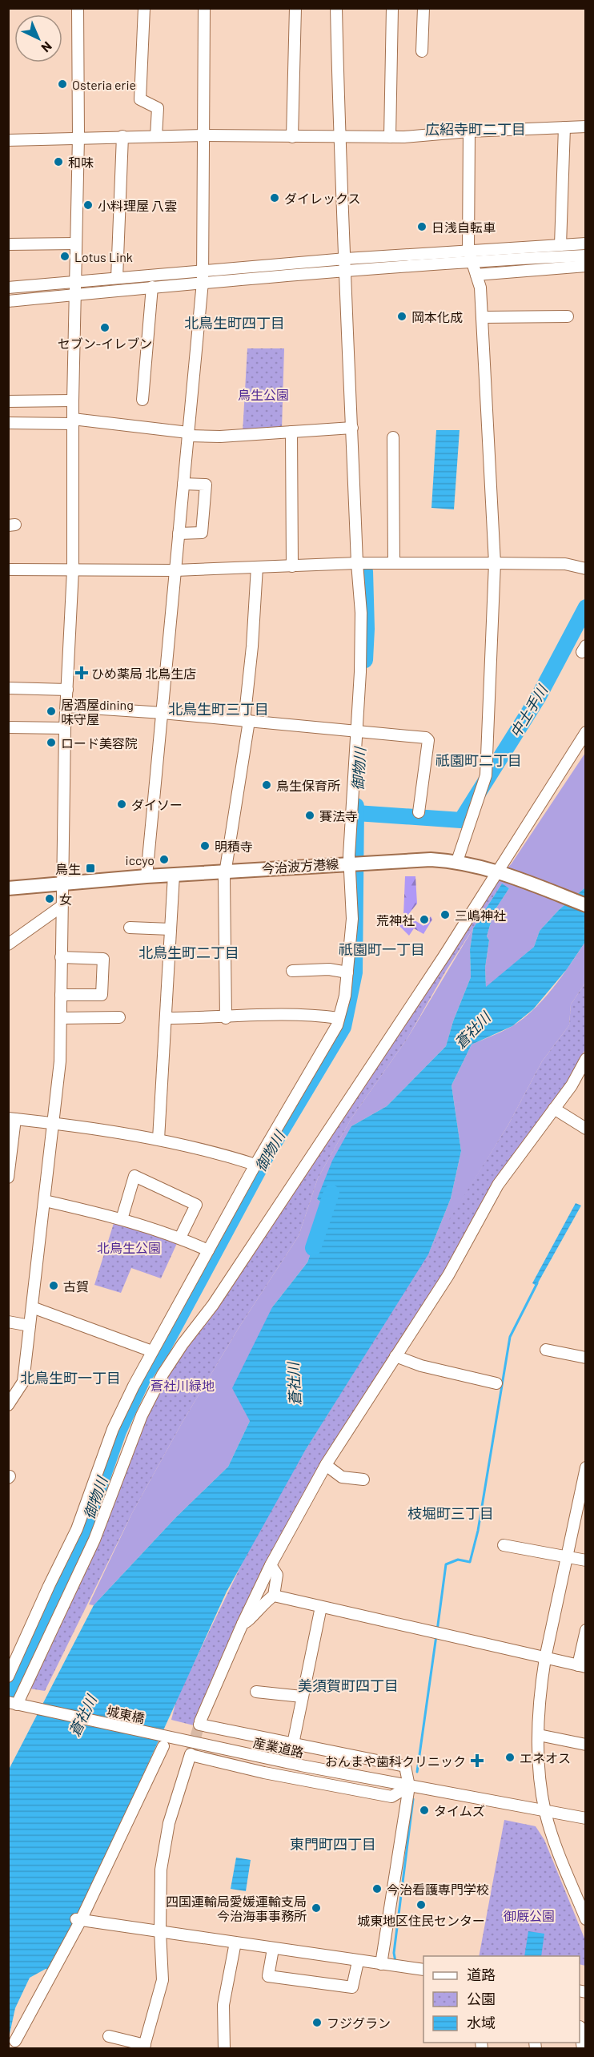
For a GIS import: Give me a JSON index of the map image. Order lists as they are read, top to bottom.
{
  "streets": {
    "main road": ["今治波方港線"],
    "street": ["城東橋", "産業道路"]
  },
  "crossings": [
    ["城東橋", "産業道路"]
  ],
  "districts": [
    "広紹寺町二丁目",
    "北鳥生町四丁目",
    "北鳥生町三丁目",
    "祇園町二丁目",
    "祇園町一丁目",
    "北鳥生町二丁目",
    "北鳥生町一丁目",
    "枝堀町三丁目",
    "美須賀町四丁目",
    "東門町四丁目"
  ],
  "water": ["中土手川", "御物川", "蒼社川"],
  "parks": [
    "鳥生公園",
    "北鳥生公園",
    "蒼社川緑地",
    "御厩公園"
  ],
  "places": {
    "other": [
      "Osteria erie",
      "和味",
      "ダイレックス",
      "小料理屋 八雲",
      "日浅自転車",
      "Lotus Link",
      "岡本化成",
      "セブン-イレブン",
      "居酒屋dining 味守屋",
      "ロード美容院",
      "鳥生保育所",
      "ダイソー",
      "賽法寺",
      "明積寺",
      "iccyo",
      "女",
      "三嶋神社",
      "荒神社",
      "古賀",
      "エネオス",
      "タイムズ",
      "今治看護専門学校",
      "城東地区住民センター",
      "四国運輸局愛媛運輸支局 今治海事事務所",
      "フジグラン"
    ],
    "health": ["ひめ薬局 北鳥生店", "おんまや歯科クリニック"],
    "transit": ["鳥生"]
  },
  "legend": ["道路", "公園", "水域"],
  "north": "bottom right"
}
